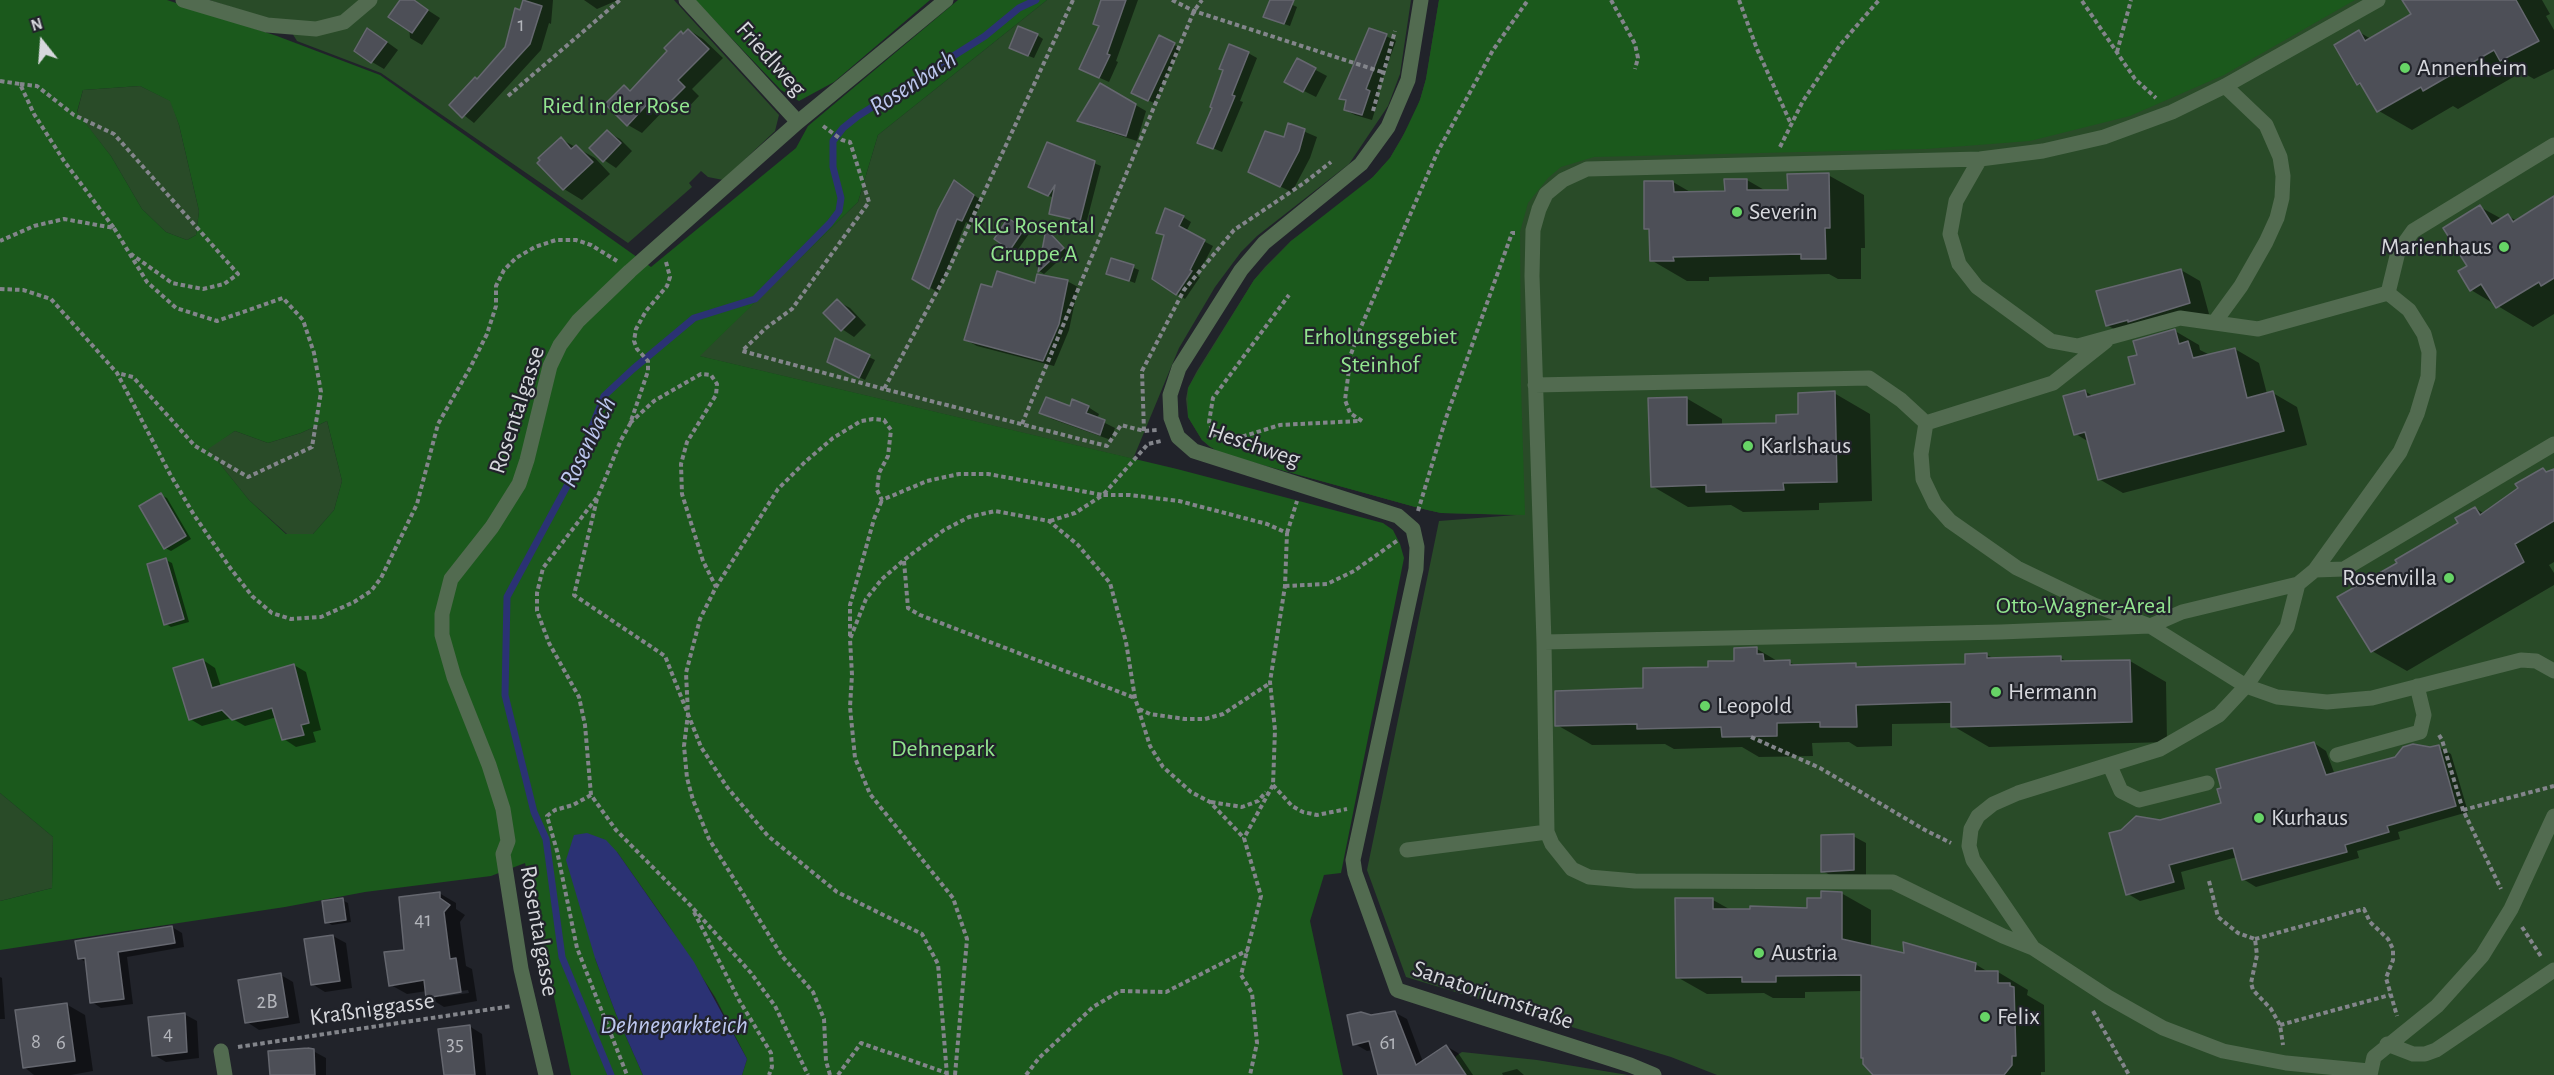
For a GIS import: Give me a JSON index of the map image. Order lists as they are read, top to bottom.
{
  "streets": {
    "street": [
      "Friedlweg",
      "Rosentalgasse",
      "Heschweg",
      "Sanatoriumstraße"
    ],
    "path": ["Kraßniggasse"]
  },
  "crossings": [
    ["Friedlweg", "Rosentalgasse"],
    ["Rosentalgasse", "Kraßniggasse"]
  ],
  "water": ["Rosenbach", "Dehneparkteich"],
  "parks": [
    "Ried in der Rose",
    "KLG Rosental Gruppe A",
    "Erholungsgebiet Steinhof",
    "Otto-Wagner-Areal",
    "Dehnepark"
  ],
  "places": [
    "Annenheim",
    "Severin",
    "Marienhaus",
    "Karlshaus",
    "Rosenvilla",
    "Hermann",
    "Leopold",
    "Kurhaus",
    "Austria",
    "Felix"
  ],
  "house_numbers": [
    "1",
    "41",
    "2B",
    "4",
    "8",
    "6",
    "61",
    "35"
  ],
  "north": "top"
}
